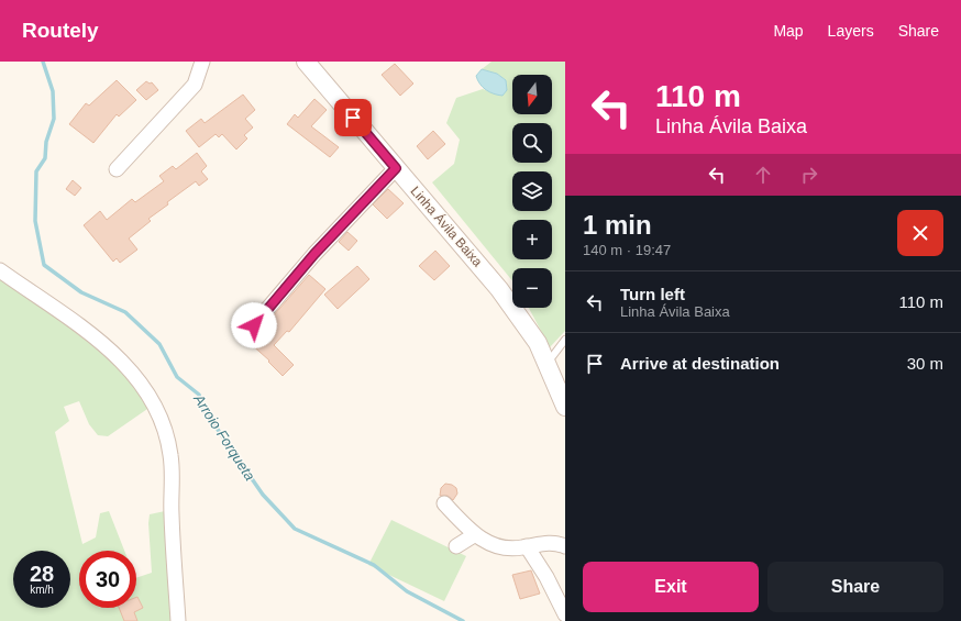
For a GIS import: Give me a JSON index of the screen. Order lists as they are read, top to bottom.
{
  "streets": {
    "street": ["Linha Ávila Baixa"]
  },
  "water": ["Arroio Forqueta"],
  "north": "bottom",
  "page": {
    "header": "Routely",
    "nav": ["Map", "Layers", "Share"],
    "turn": ["110 m", "Linha Ávila Baixa"],
    "map_buttons": ["+", "−"],
    "heading": ["1 min", "140 m · 19:47"],
    "list": [
      {
        "name": "Turn left",
        "note": "Linha Ávila Baixa",
        "value": "110 m"
      },
      {
        "name": "Arrive at destination",
        "value": "30 m"
      }
    ],
    "speed": "28 km/h",
    "limit": "30",
    "buttons": ["Exit", "Share"]
  }
}
